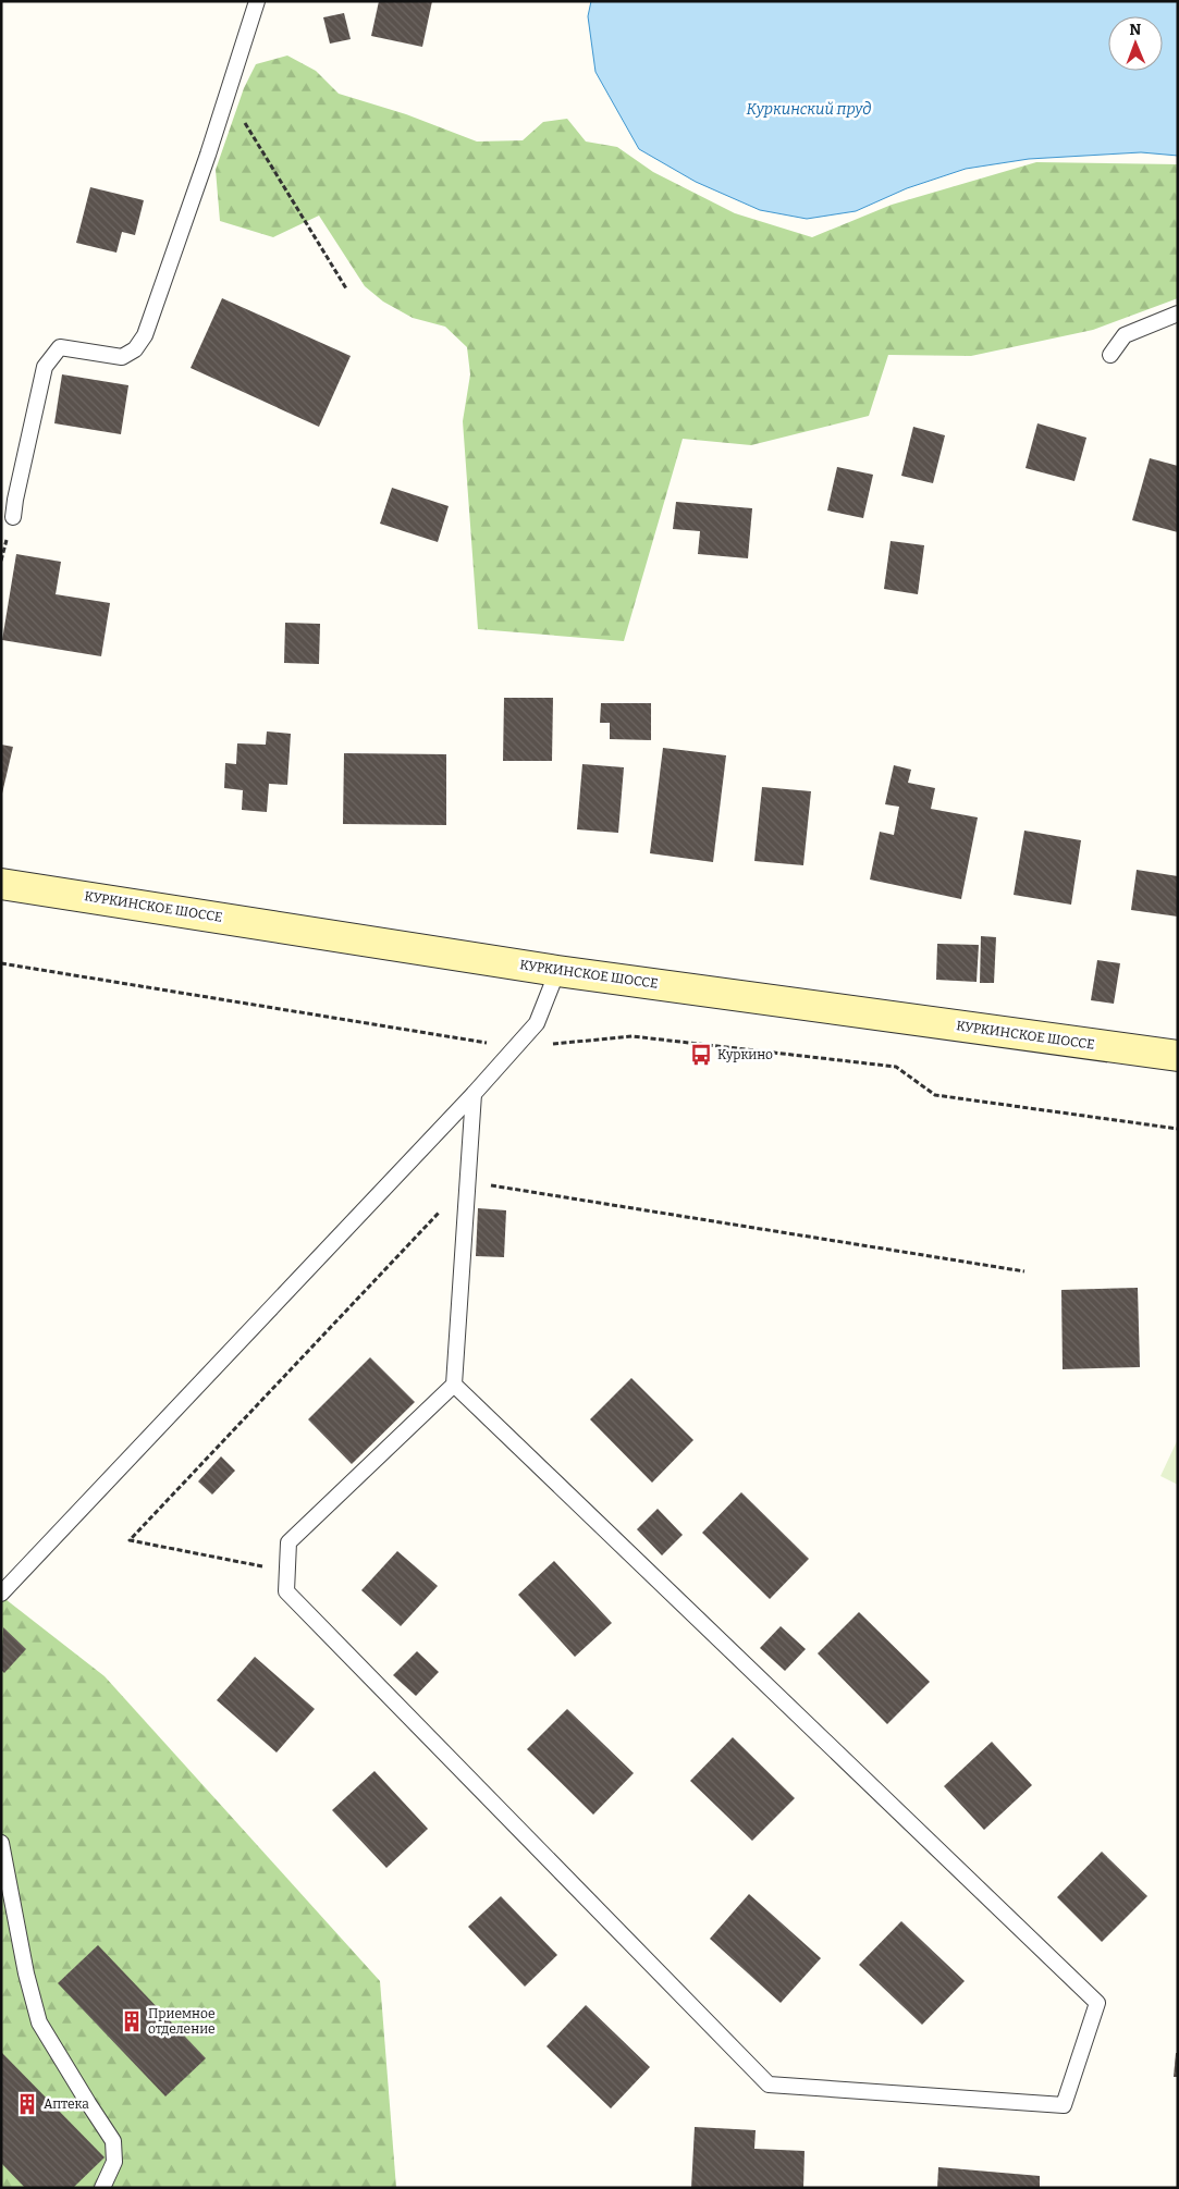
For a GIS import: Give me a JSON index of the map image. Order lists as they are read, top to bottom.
{
  "streets": {
    "main road": ["КУРКИНСКОЕ ШОССЕ"]
  },
  "water": ["Куркинский пруд"],
  "places": {
    "bus stop": ["Куркино"],
    "building": ["Приемное отделение", "Аптека"]
  },
  "north": "top"
}
